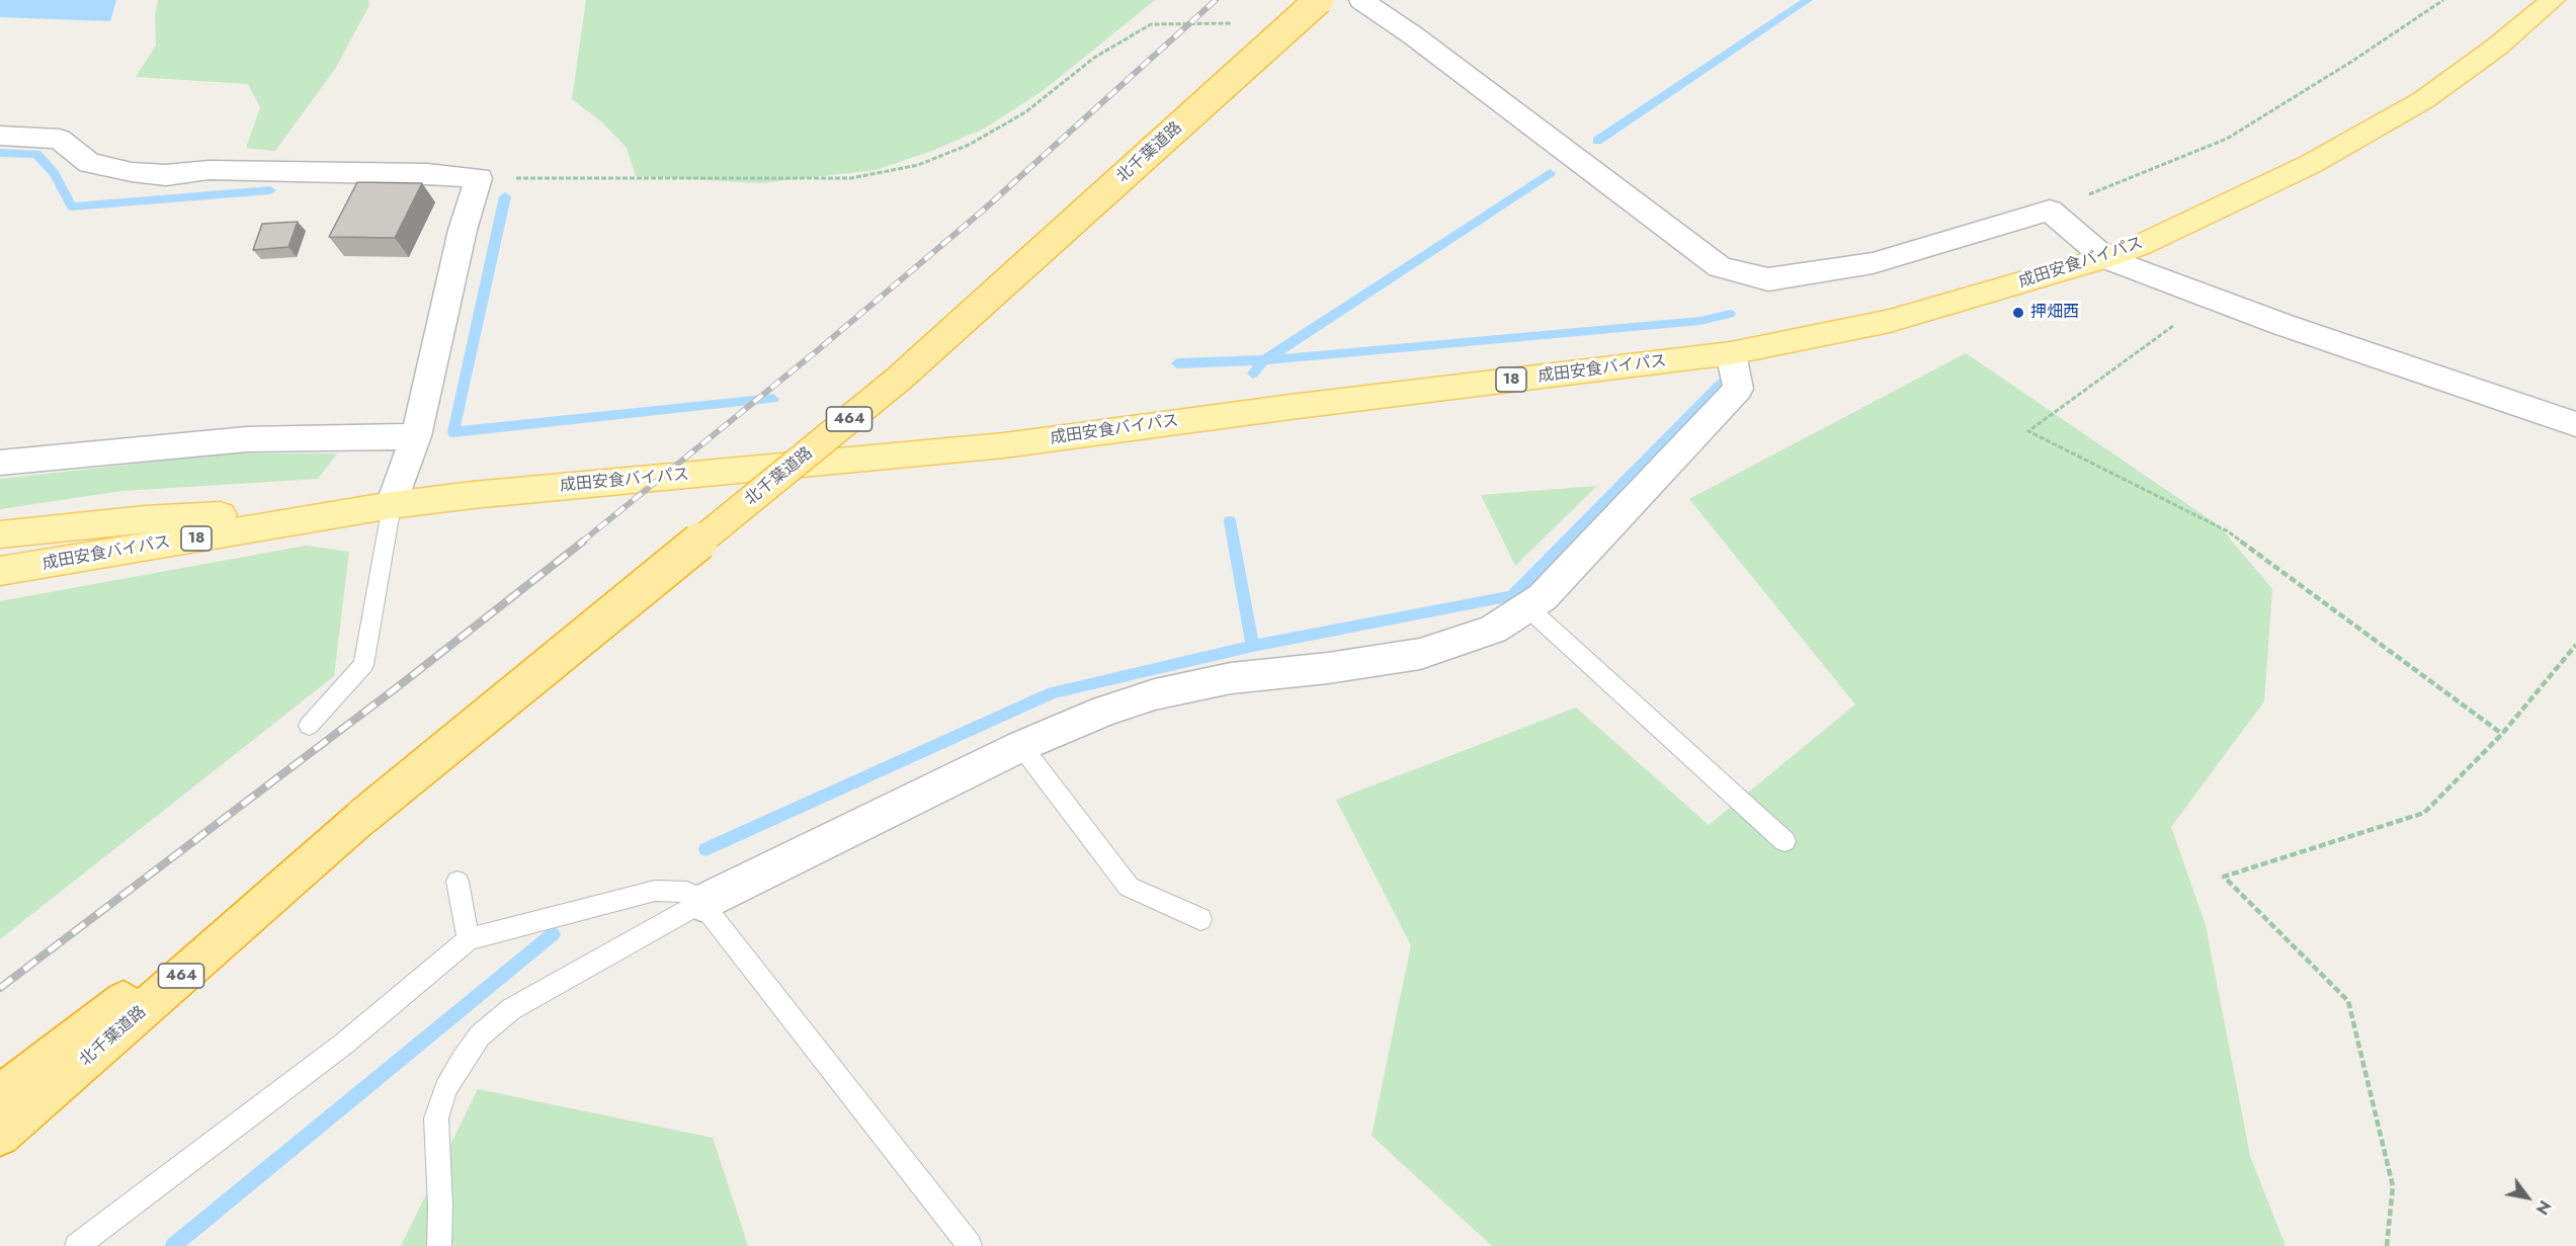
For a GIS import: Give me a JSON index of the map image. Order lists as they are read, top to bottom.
{
  "streets": {
    "highway": ["北千葉道路", "464"],
    "main road": ["成田安食バイパス", "18"]
  },
  "places": ["押畑西"],
  "north": "bottom right"
}
